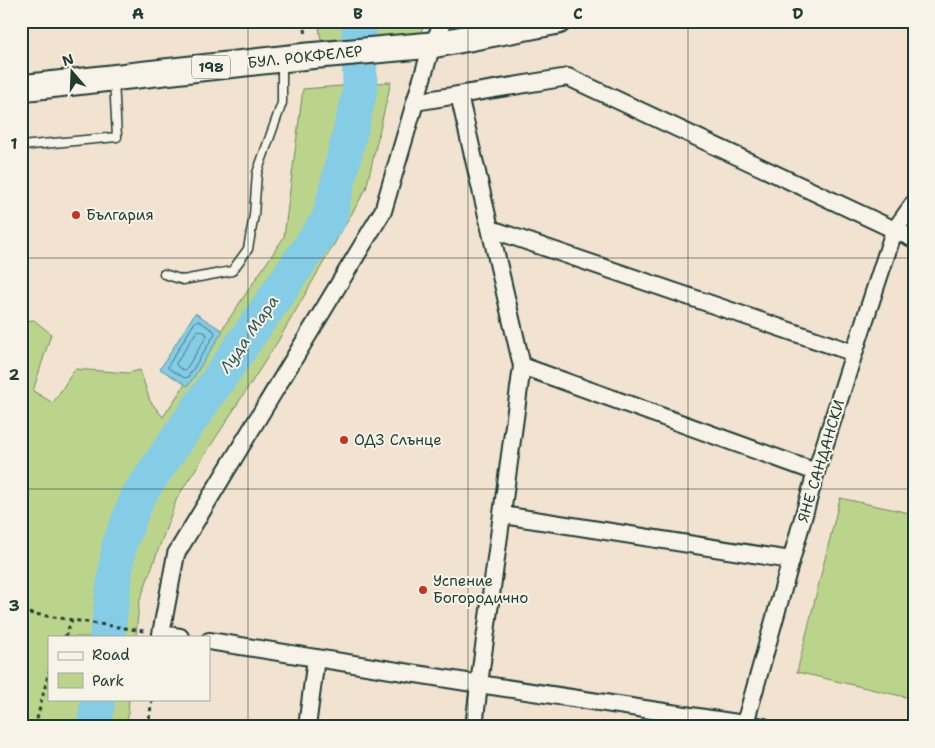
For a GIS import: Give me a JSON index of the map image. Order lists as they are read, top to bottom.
{
  "streets": {
    "main road": ["БУЛ. РОКФЕЛЕР", "198"],
    "street": ["ЯНЕ САНДАНСКИ"]
  },
  "water": ["Луда Мара"],
  "places": ["България", "ОДЗ Слънце", "Успение Богородично"],
  "legend": ["Road", "Park"],
  "north": "top",
  "grid": {
    "columns": [
      "A",
      "B",
      "C",
      "D"
    ],
    "rows": ["1", "2", "3"]
  }
}
